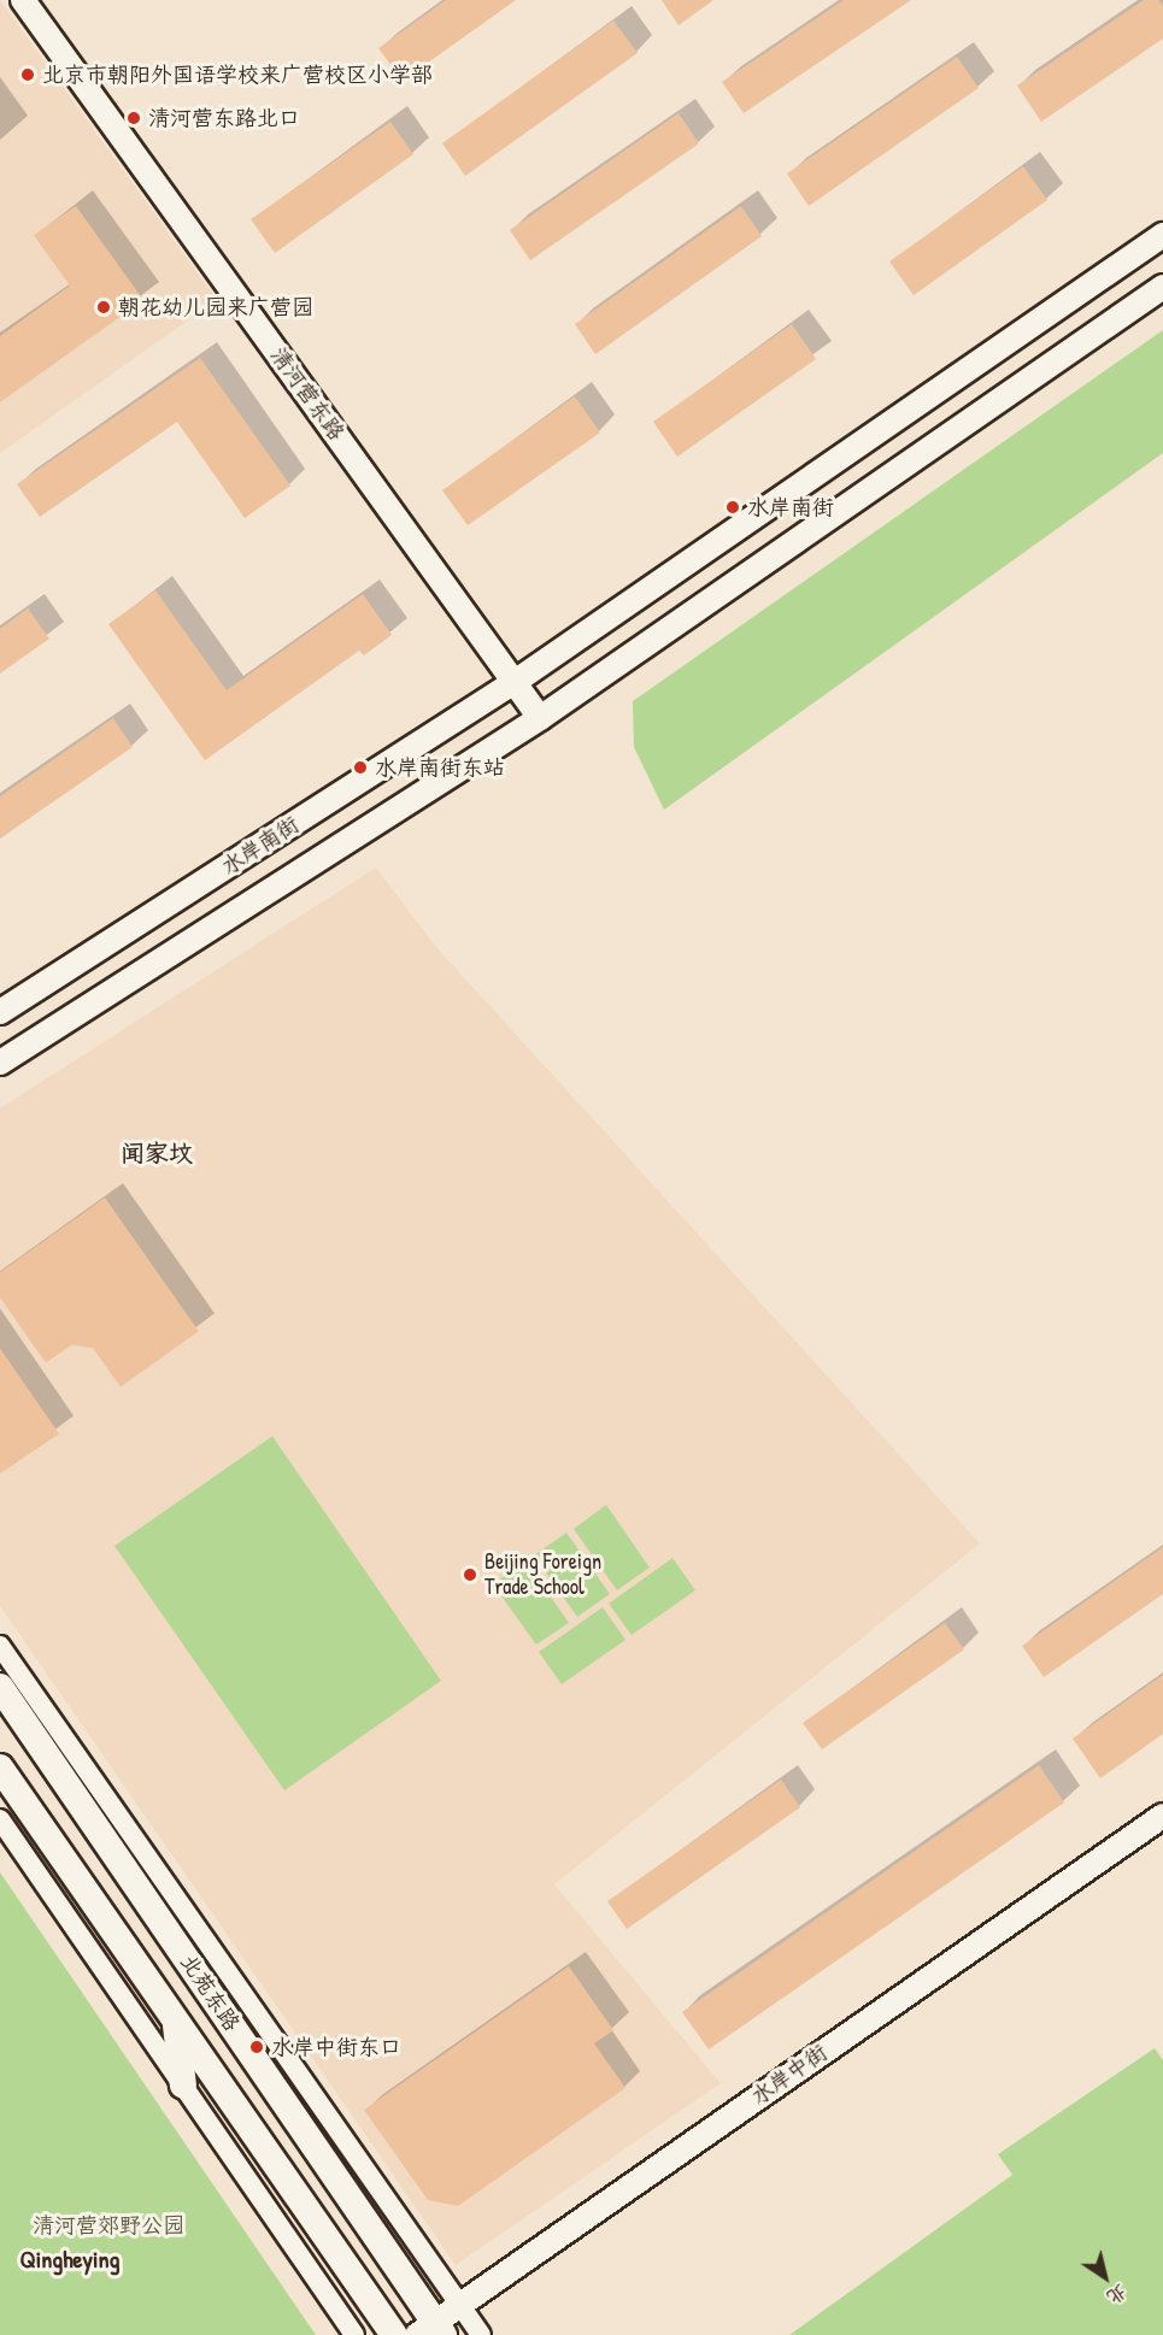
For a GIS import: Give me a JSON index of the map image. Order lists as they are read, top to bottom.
{
  "streets": {
    "main road": ["北苑东路"],
    "street": ["清河营东路", "水岸南街", "水岸中街"]
  },
  "crossings": [
    ["清河营东路", "水岸南街"],
    ["北苑东路", "水岸中街"]
  ],
  "districts": ["闻家坟", "Qingheying"],
  "parks": ["清河营郊野公园"],
  "places": [
    "北京市朝阳外国语学校来广营校区小学部",
    "清河营东路北口",
    "朝花幼儿园来广营园",
    "水岸南街",
    "水岸南街东站",
    "Beijing Foreign Trade School",
    "水岸中街东口"
  ],
  "north": "bottom right"
}
